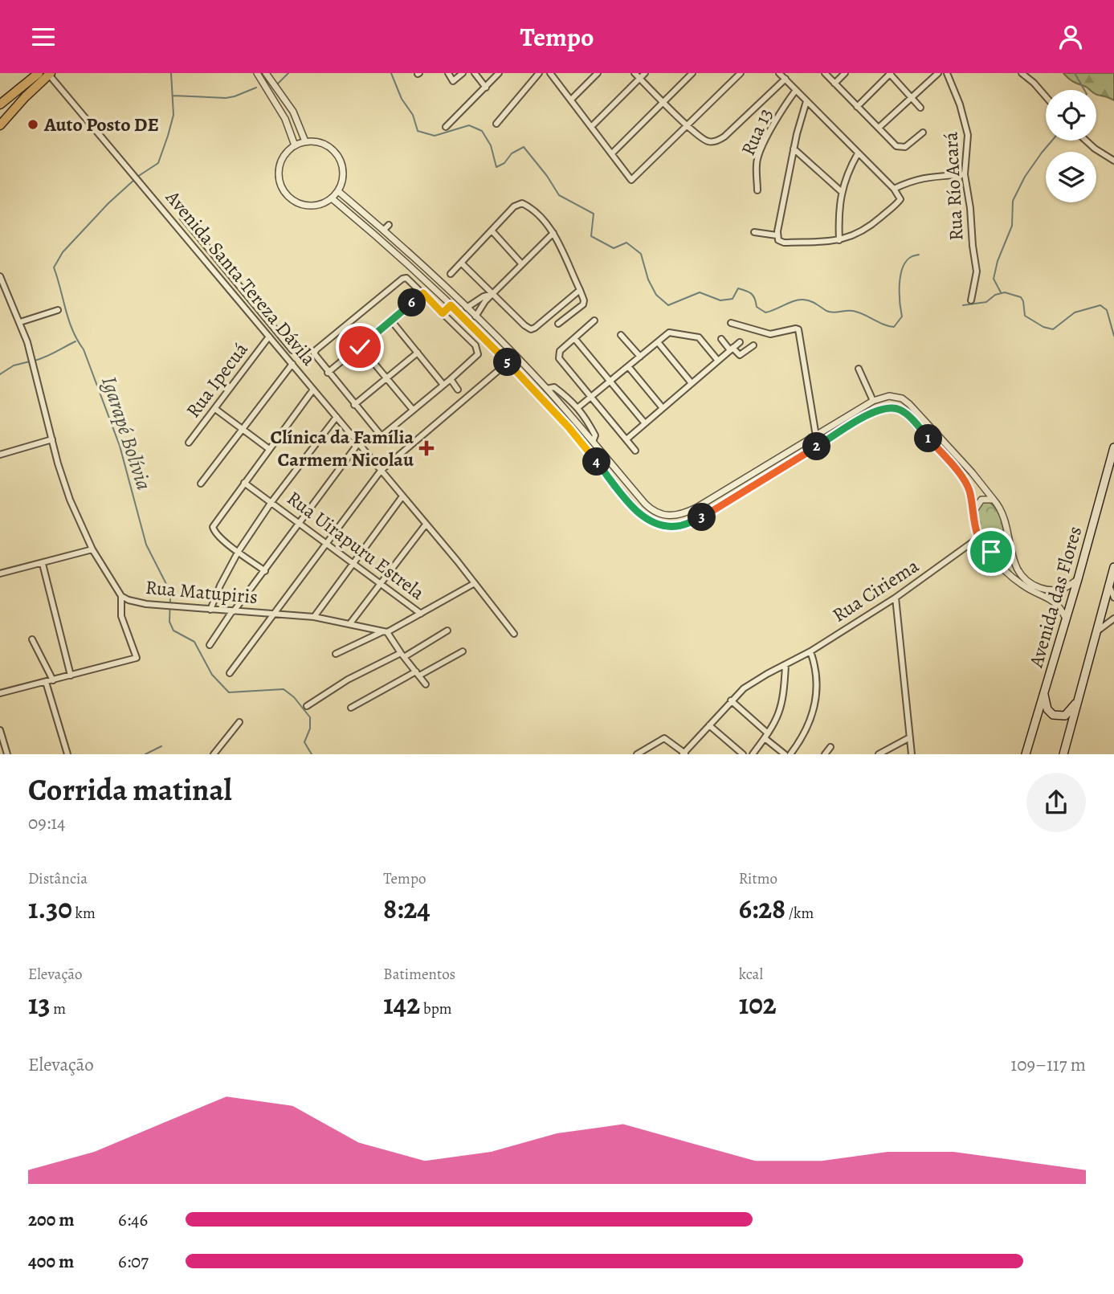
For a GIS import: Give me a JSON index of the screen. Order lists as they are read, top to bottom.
{
  "streets": {
    "main road": ["Avenida das Flores"],
    "street": [
      "Rua 13",
      "Rua Río Acará",
      "Avenida Santa Tereza Dávila",
      "Rua Ipecuá",
      "Rua Uirapuru Estrela",
      "Rua Ciriema",
      "Rua Matupiris"
    ]
  },
  "crossings": [
    ["Avenida Santa Tereza Dávila", "Rua Ipecuá"]
  ],
  "water": ["Igarapé Bolívia"],
  "places": {
    "other": ["Auto Posto DE"],
    "health": ["Clínica da Família Carmem Nicolau"]
  },
  "page": {
    "header": "Tempo",
    "pins": [
      "6",
      "5",
      "1",
      "2",
      "4",
      "3"
    ],
    "heading": ["Corrida matinal", "09:14"],
    "stats": [
      ["Distância", "1.30 km"],
      ["Tempo", "8:24"],
      ["Ritmo", "6:28 /km"],
      ["Elevação", "13 m"],
      ["Batimentos", "142 bpm"],
      ["kcal", "102"]
    ],
    "chart": ["Elevação", "109–117 m"],
    "list": [
      {
        "name": "200 m",
        "note": "6:46"
      },
      {
        "name": "400 m",
        "note": "6:07"
      }
    ]
  }
}
